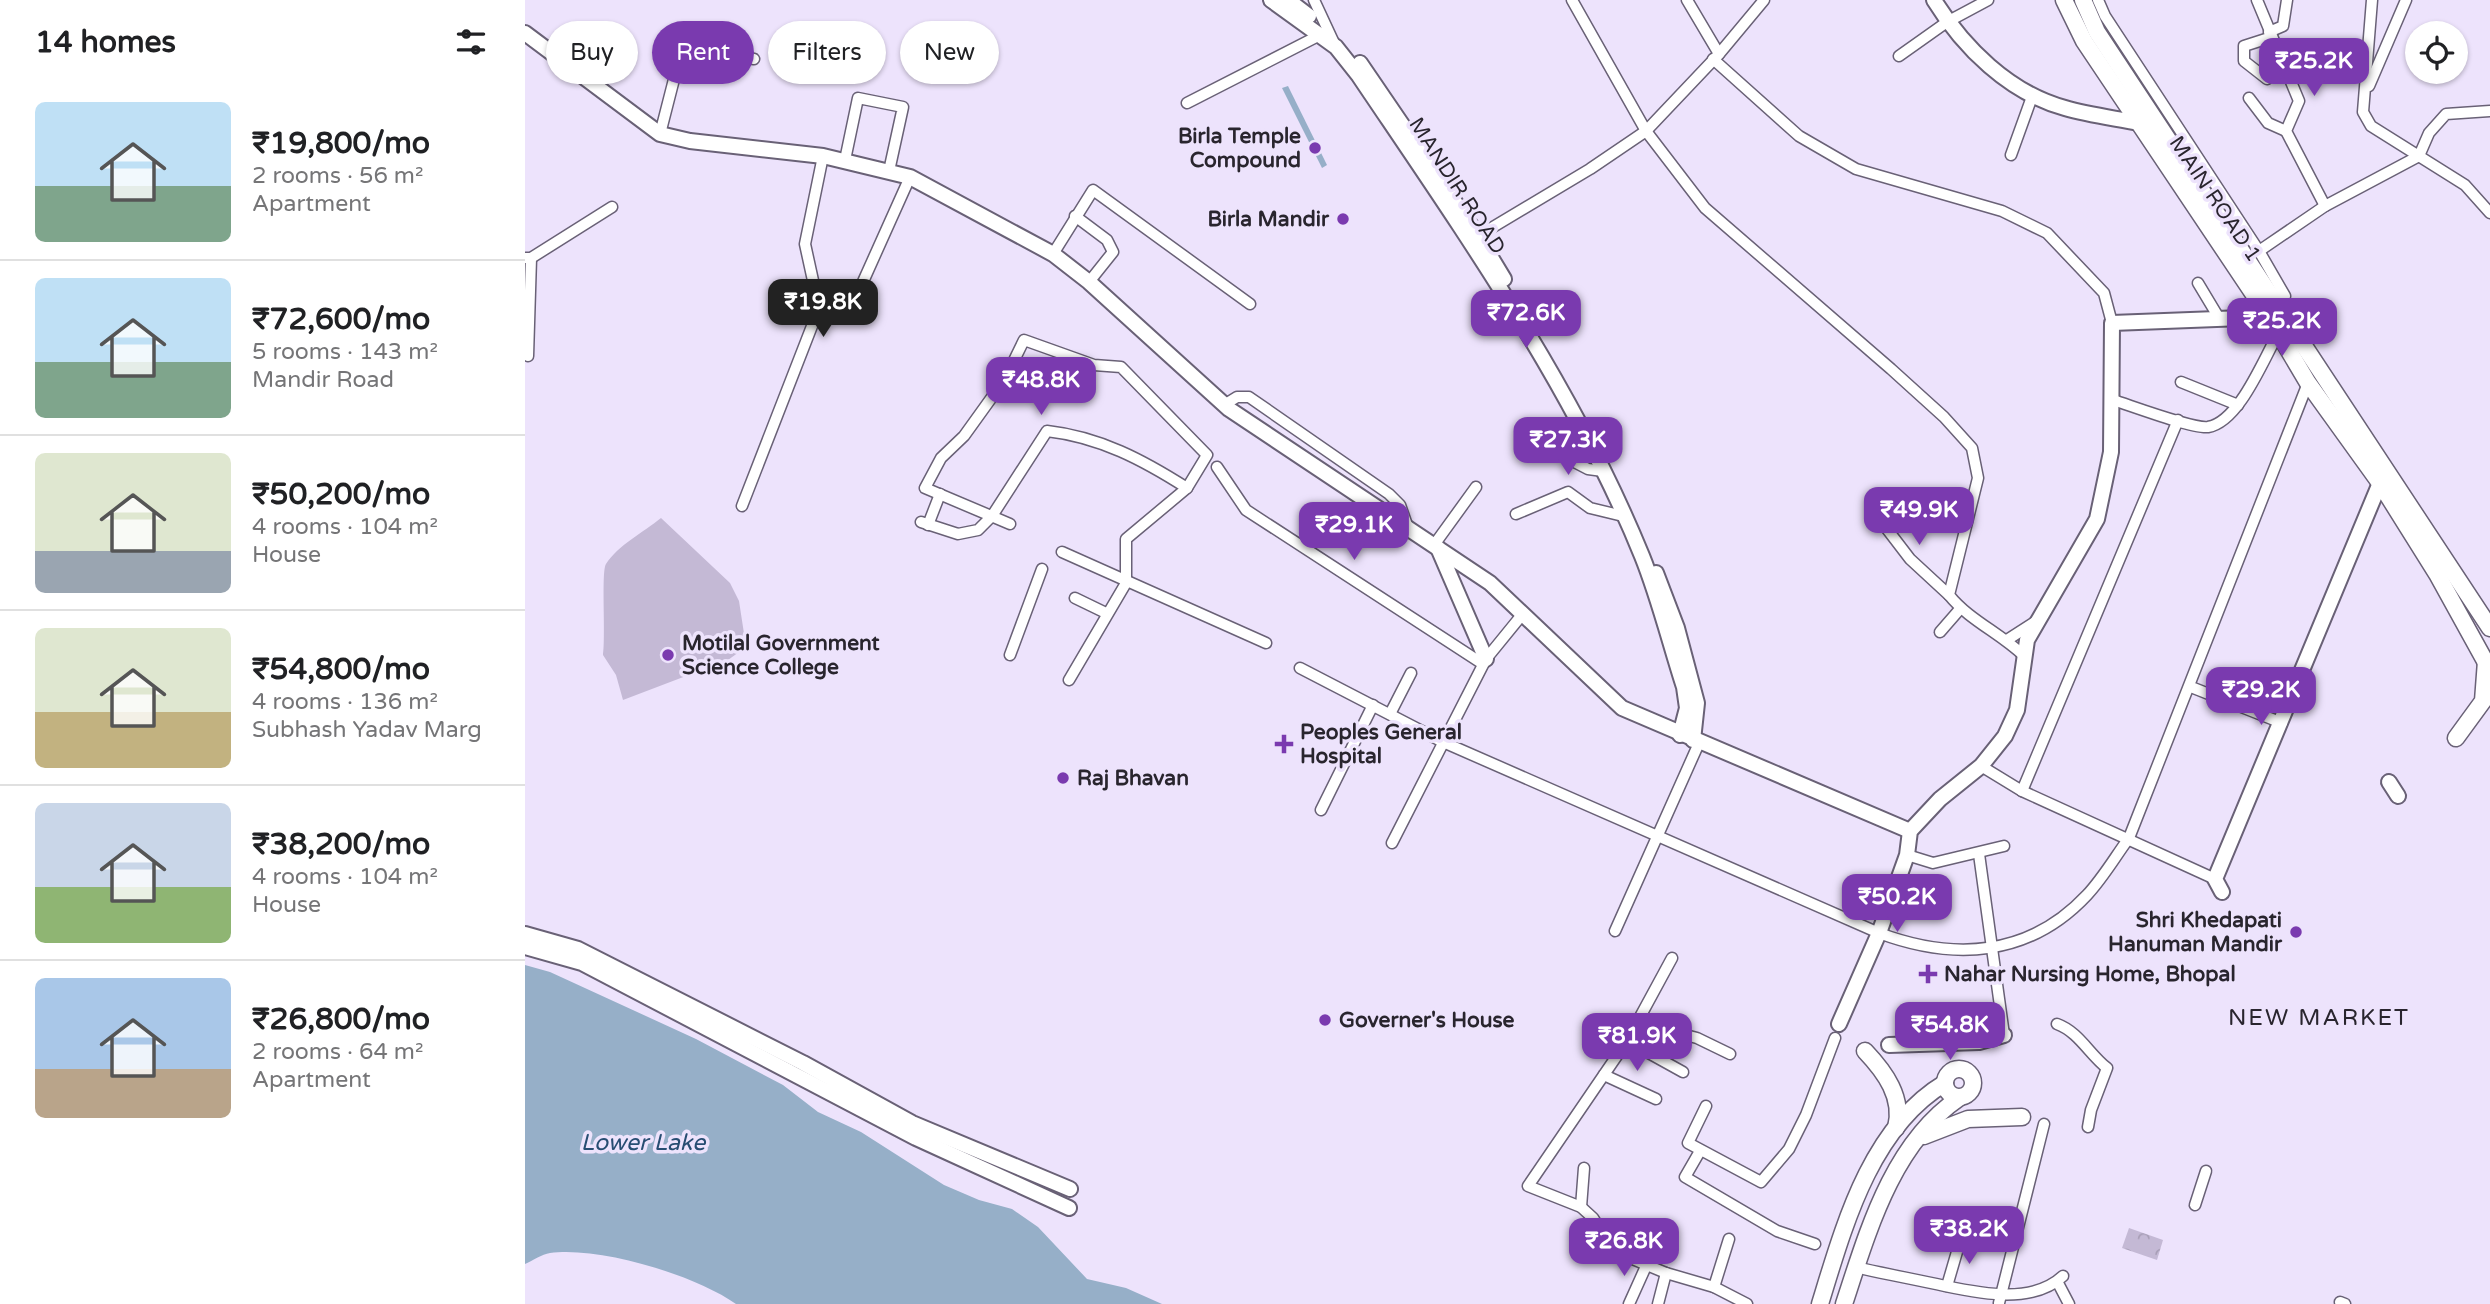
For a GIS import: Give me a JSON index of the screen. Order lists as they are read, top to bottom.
{
  "streets": {
    "main road": ["MAIN ROAD 1"],
    "street": ["MANDIR ROAD"]
  },
  "districts": ["NEW MARKET"],
  "water": ["Lower Lake"],
  "places": {
    "other": [
      "Birla Temple Compound",
      "Birla Mandir",
      "Motilal Government Science College",
      "Raj Bhavan",
      "Shri Khedapati Hanuman Mandir",
      "Governer's House"
    ],
    "health": ["Peoples General Hospital", "Nahar Nursing Home, Bhopal"]
  },
  "page": {
    "heading": "14 homes",
    "chip": [
      "Buy",
      "Rent",
      "Filters",
      "New"
    ],
    "price": [
      "₹25.2K",
      "₹19.8K",
      "₹72.6K",
      "₹25.2K",
      "₹48.8K",
      "₹27.3K",
      "₹49.9K",
      "₹29.1K",
      "₹29.2K",
      "₹50.2K",
      "₹54.8K",
      "₹81.9K",
      "₹38.2K",
      "₹26.8K"
    ],
    "list": [
      {
        "name": "₹19,800/mo",
        "note": "2 rooms · 56 m² · Apartment"
      },
      {
        "name": "₹72,600/mo",
        "note": "5 rooms · 143 m² · Mandir Road"
      },
      {
        "name": "₹50,200/mo",
        "note": "4 rooms · 104 m² · House"
      },
      {
        "name": "₹54,800/mo",
        "note": "4 rooms · 136 m² · Subhash Yadav Marg"
      },
      {
        "name": "₹38,200/mo",
        "note": "4 rooms · 104 m² · House"
      },
      {
        "name": "₹26,800/mo",
        "note": "2 rooms · 64 m² · Apartment"
      }
    ]
  }
}
